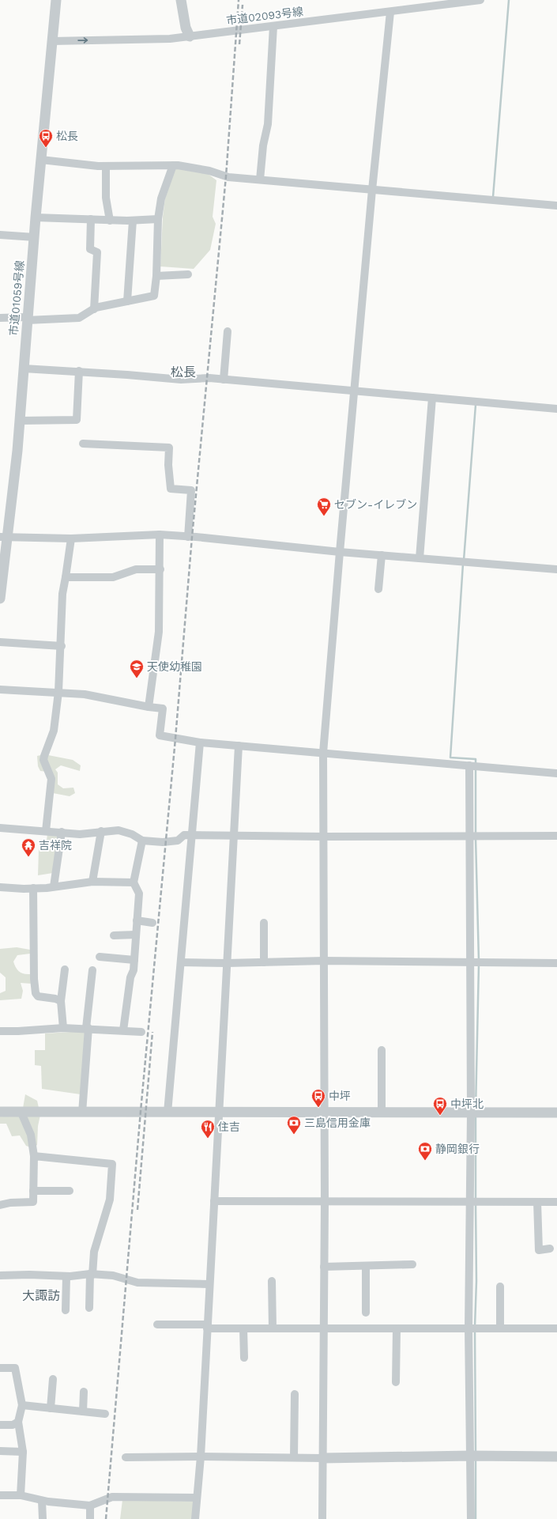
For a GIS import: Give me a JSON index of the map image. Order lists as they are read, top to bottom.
{
  "streets": {
    "street": ["市道02093号線", "市道01059号線"]
  },
  "crossings": [
    ["市道02093号線", "市道01059号線"]
  ],
  "districts": ["松長", "大諏訪"],
  "places": {
    "bus stop": ["松長", "中坪", "中坪北"],
    "supermarket": ["セブン-イレブン"],
    "school or university": ["天使幼稚園"],
    "temple": ["吉祥院"],
    "bank": ["三島信用金庫", "静岡銀行"],
    "restaurant": ["住吉"]
  }
}
